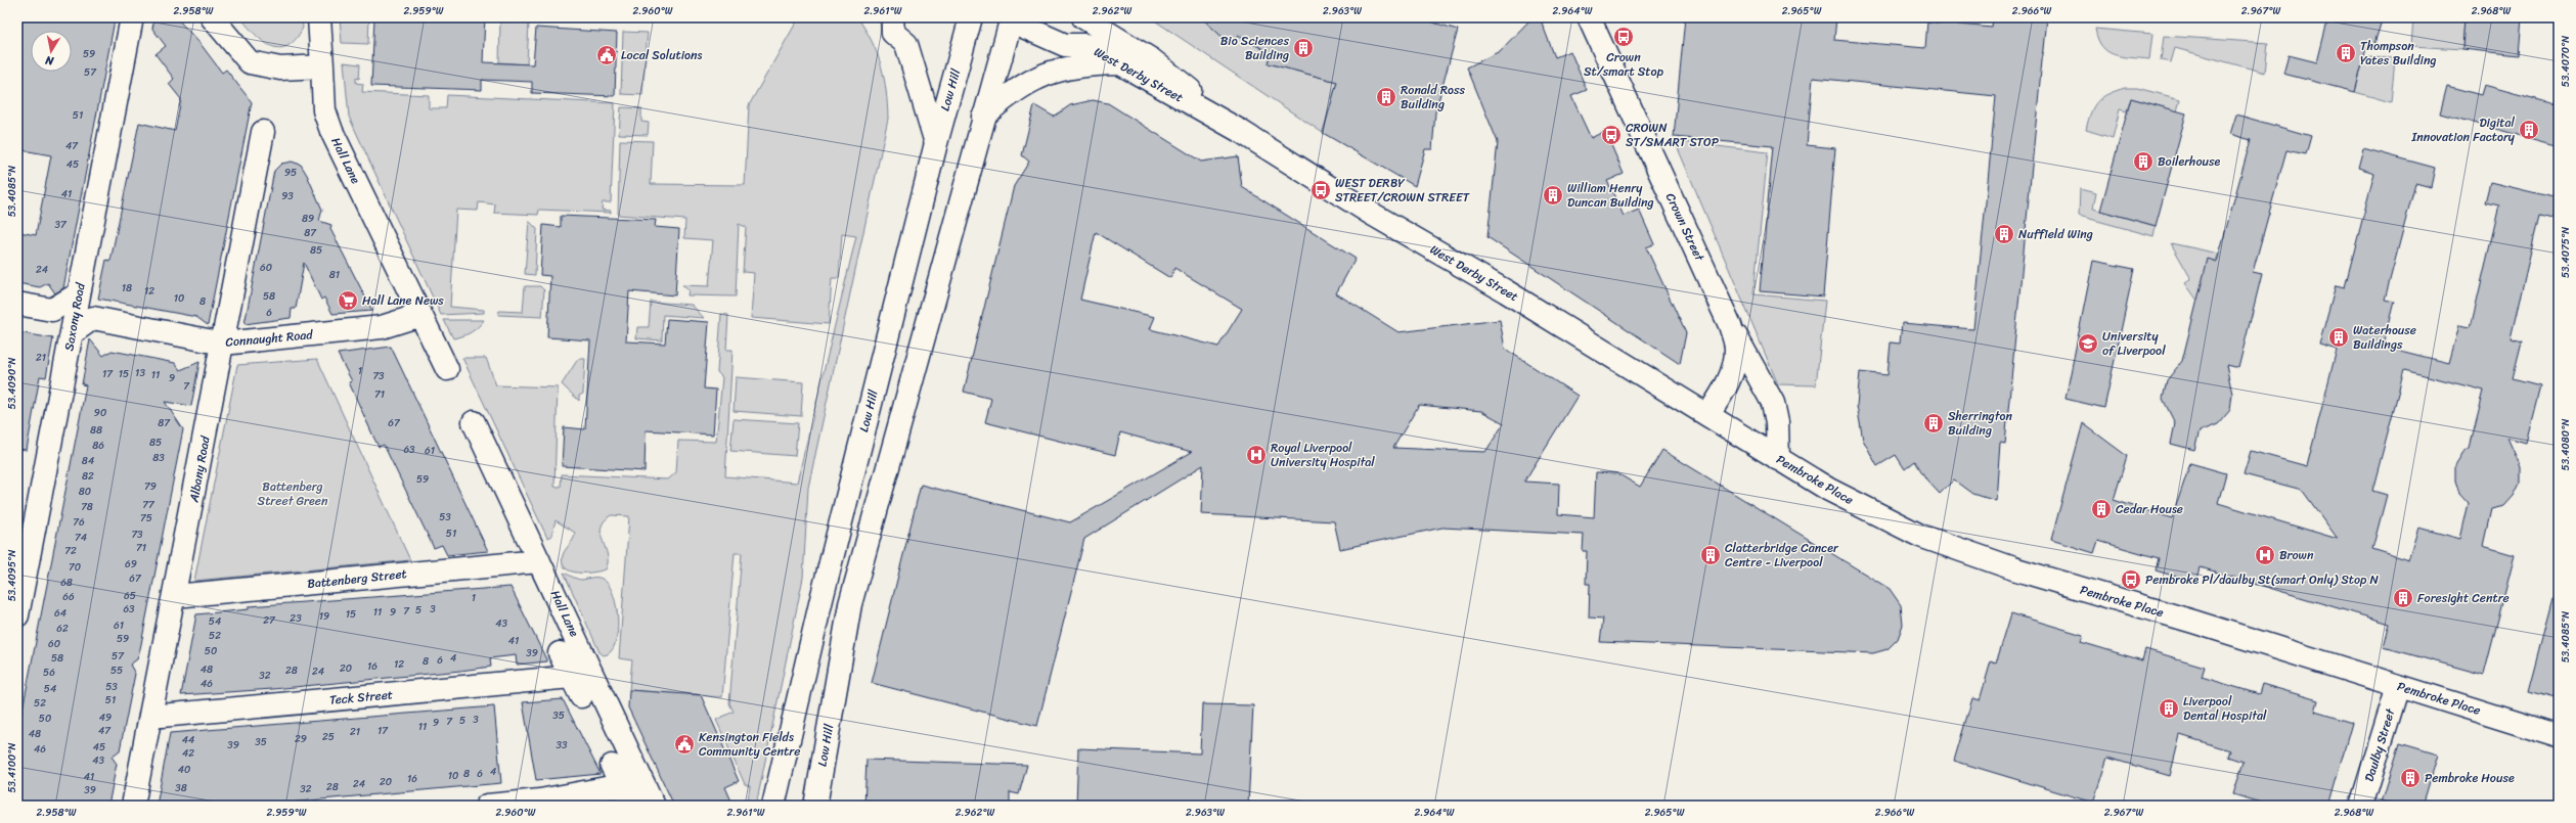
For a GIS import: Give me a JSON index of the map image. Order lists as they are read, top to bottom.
{
  "streets": {
    "main road": [
      "West Derby Street",
      "Low Hill",
      "Hall Lane",
      "Crown Street",
      "Saxony Road",
      "Connaught Road",
      "Albany Road",
      "Pembroke Place",
      "Battenberg Street",
      "Teck Street",
      "Daulby Street"
    ]
  },
  "crossings": [
    ["West Derby Street", "Low Hill"],
    ["West Derby Street", "Crown Street"],
    ["West Derby Street", "Pembroke Place"],
    ["Hall Lane", "Connaught Road"],
    ["Hall Lane", "Battenberg Street"],
    ["Hall Lane", "Teck Street"],
    ["Crown Street", "Pembroke Place"],
    ["Saxony Road", "Connaught Road"],
    ["Connaught Road", "Albany Road"],
    ["Albany Road", "Battenberg Street"],
    ["Albany Road", "Teck Street"],
    ["Pembroke Place", "Daulby Street"]
  ],
  "parks": ["Battenberg Street Green"],
  "places": {
    "bus stop": [
      "Crown St/smart Stop",
      "CROWN ST/SMART STOP",
      "WEST DERBY STREET/CROWN STREET",
      "Pembroke Pl/daulby St(smart Only) Stop N"
    ],
    "building": [
      "Bio Sciences Building",
      "Thompson Yates Building",
      "Ronald Ross Building",
      "Digital Innovation Factory",
      "Boilerhouse",
      "William Henry Duncan Building",
      "Nuffield Wing",
      "Waterhouse Buildings",
      "Sherrington Building",
      "Cedar House",
      "Clatterbridge Cancer Centre - Liverpool",
      "Foresight Centre",
      "Liverpool Dental Hospital",
      "Pembroke House"
    ],
    "public building": ["Local Solutions", "Kensington Fields Community Centre"],
    "supermarket": ["Hall Lane News"],
    "school or university": ["University of Liverpool"],
    "hospital": ["Royal Liverpool University Hospital", "Brown"]
  },
  "house_numbers": [
    "59",
    "57",
    "51",
    "47",
    "45",
    "95",
    "41",
    "93",
    "89",
    "37",
    "87",
    "85",
    "60",
    "24",
    "81",
    "18",
    "12",
    "58",
    "10",
    "8",
    "6",
    "21",
    "1",
    "13",
    "17",
    "15",
    "11",
    "73",
    "9",
    "7",
    "71",
    "90",
    "87",
    "67",
    "88",
    "85",
    "86",
    "63",
    "61",
    "83",
    "84",
    "82",
    "59",
    "79",
    "80",
    "77",
    "78",
    "53",
    "75",
    "76",
    "51",
    "73",
    "74",
    "71",
    "72",
    "69",
    "70",
    "67",
    "68",
    "65",
    "66",
    "1",
    "63",
    "3",
    "5",
    "7",
    "11",
    "9",
    "64",
    "15",
    "19",
    "23",
    "27",
    "54",
    "43",
    "61",
    "62",
    "52",
    "59",
    "41",
    "60",
    "50",
    "39",
    "57",
    "58",
    "4",
    "6",
    "8",
    "12",
    "16",
    "20",
    "48",
    "55",
    "28",
    "24",
    "56",
    "32",
    "46",
    "53",
    "54",
    "51",
    "52",
    "35",
    "49",
    "50",
    "3",
    "5",
    "7",
    "9",
    "11",
    "47",
    "17",
    "21",
    "48",
    "25",
    "29",
    "44",
    "35",
    "39",
    "33",
    "45",
    "46",
    "42",
    "43",
    "40",
    "4",
    "8",
    "6",
    "10",
    "41",
    "16",
    "20",
    "24",
    "28",
    "38",
    "32",
    "39"
  ],
  "north": "bottom",
  "coordinates": [
    "2.958°W",
    "2.959°W",
    "2.960°W",
    "2.961°W",
    "2.962°W",
    "2.963°W",
    "2.964°W",
    "2.965°W",
    "2.966°W",
    "2.967°W",
    "2.968°W",
    "53.4070°N",
    "53.4085°N",
    "53.4075°N",
    "53.4090°N",
    "53.4080°N",
    "53.4095°N",
    "53.4100°N"
  ]
}
